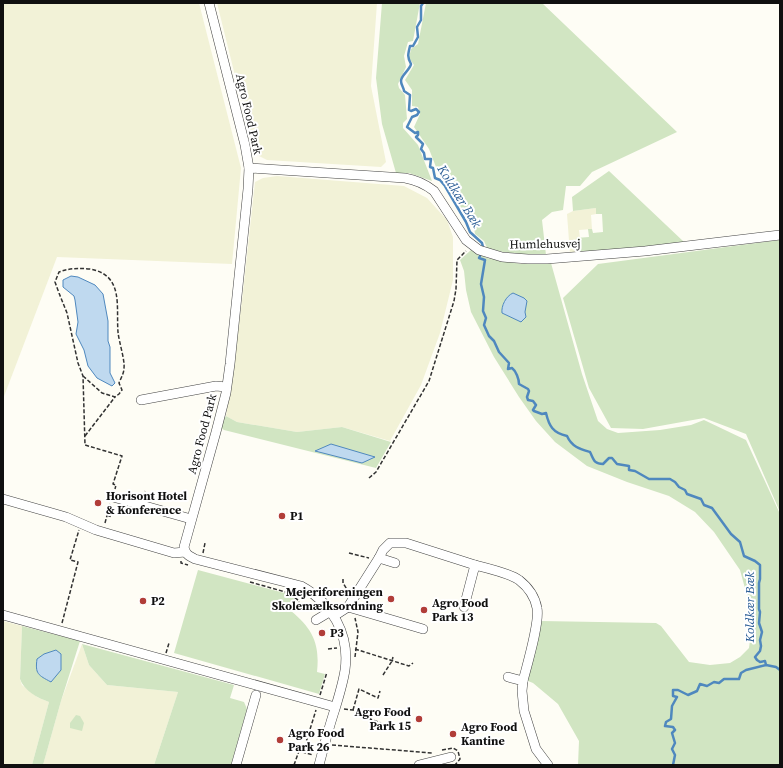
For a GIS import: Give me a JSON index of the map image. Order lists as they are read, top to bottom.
{
  "streets": {
    "street": ["Agro Food Park", "Humlehusvej"]
  },
  "crossings": [
    ["Agro Food Park", "Humlehusvej"]
  ],
  "water": ["Koldkær Bæk"],
  "places": [
    "Horisont Hotel & Konference",
    "P1",
    "Mejeriforeningen Skolemælksordning",
    "P2",
    "Agro Food Park 13",
    "P3",
    "Agro Food Park 15",
    "Agro Food Kantine",
    "Agro Food Park 26"
  ]
}
